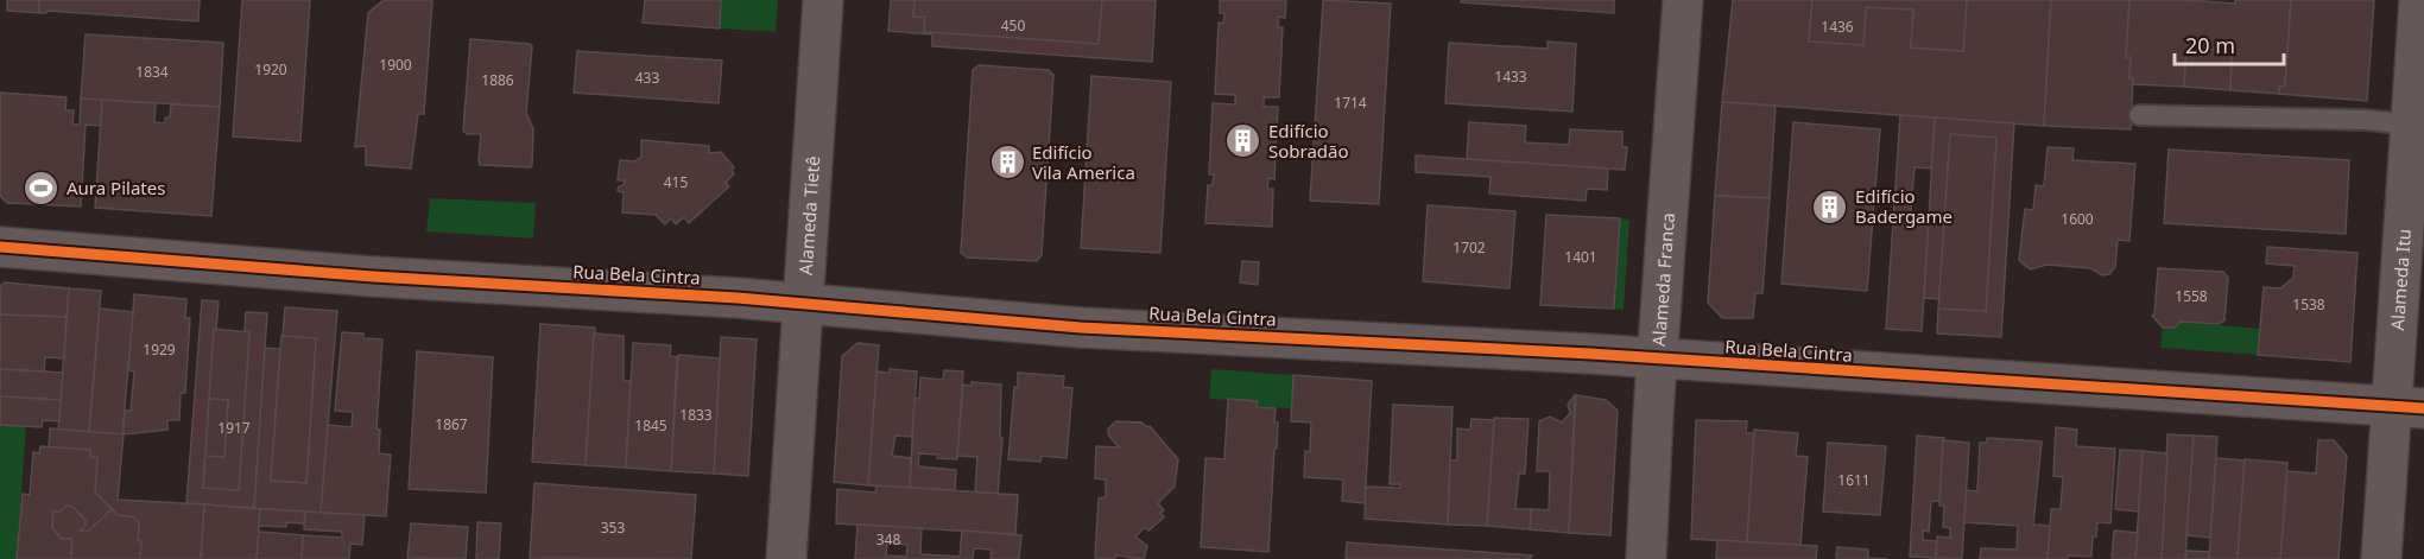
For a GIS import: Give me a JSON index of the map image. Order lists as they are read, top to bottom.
{
  "streets": {
    "street": [
      "Alameda Tietê",
      "Rua Bela Cintra",
      "Alameda Franca",
      "Alameda Itu"
    ]
  },
  "crossings": [
    ["Alameda Tietê", "Rua Bela Cintra"],
    ["Rua Bela Cintra", "Alameda Franca"],
    ["Rua Bela Cintra", "Alameda Itu"]
  ],
  "places": {
    "building": ["Edifício Sobradão", "Edifício Vila America", "Edifício Badergame"],
    "sports": ["Aura Pilates"]
  },
  "house_numbers": [
    "450",
    "1436",
    "1900",
    "1920",
    "1834",
    "1433",
    "433",
    "1886",
    "1714",
    "415",
    "1600",
    "1702",
    "1401",
    "1558",
    "1538",
    "1929",
    "1833",
    "1867",
    "1845",
    "1917",
    "1611",
    "353",
    "348"
  ],
  "scale_bar": "20 m"
}
